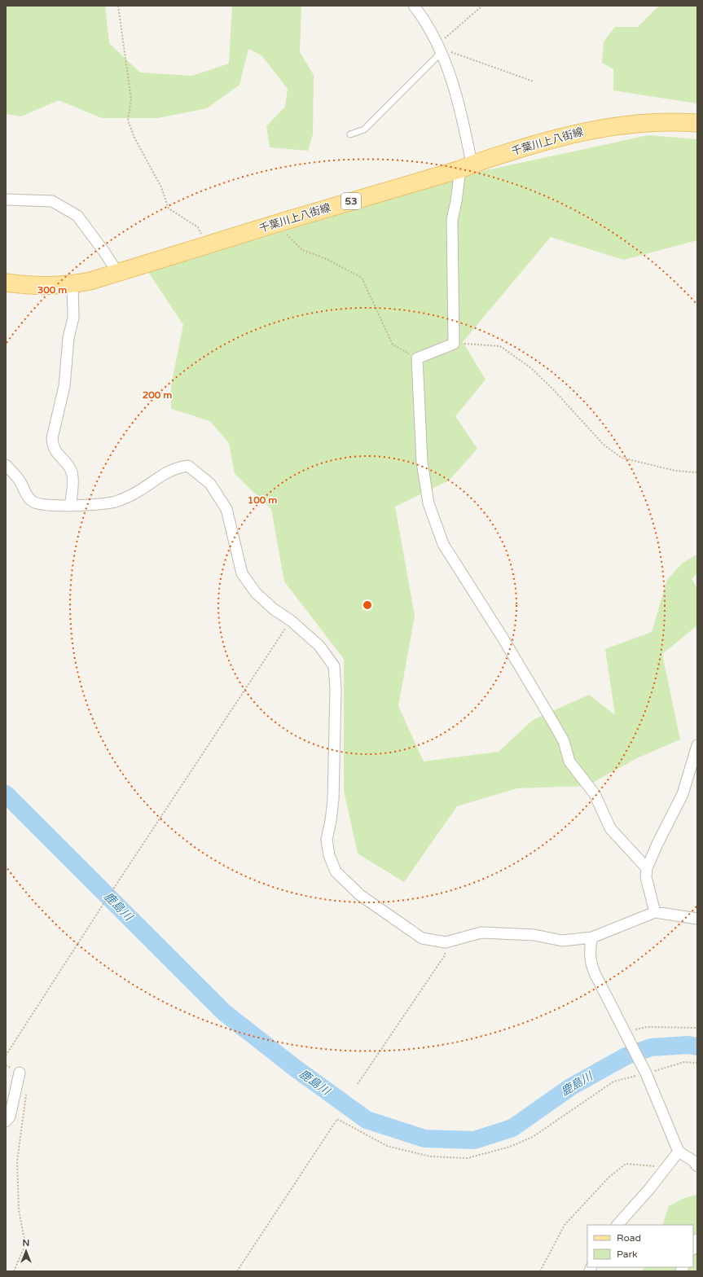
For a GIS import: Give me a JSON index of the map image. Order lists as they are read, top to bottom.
{
  "streets": {
    "main road": ["千葉川上八街線", "53"]
  },
  "water": ["鹿島川"],
  "legend": ["Road", "Park"],
  "north": "top",
  "rings": ["300 m", "200 m", "100 m"]
}
